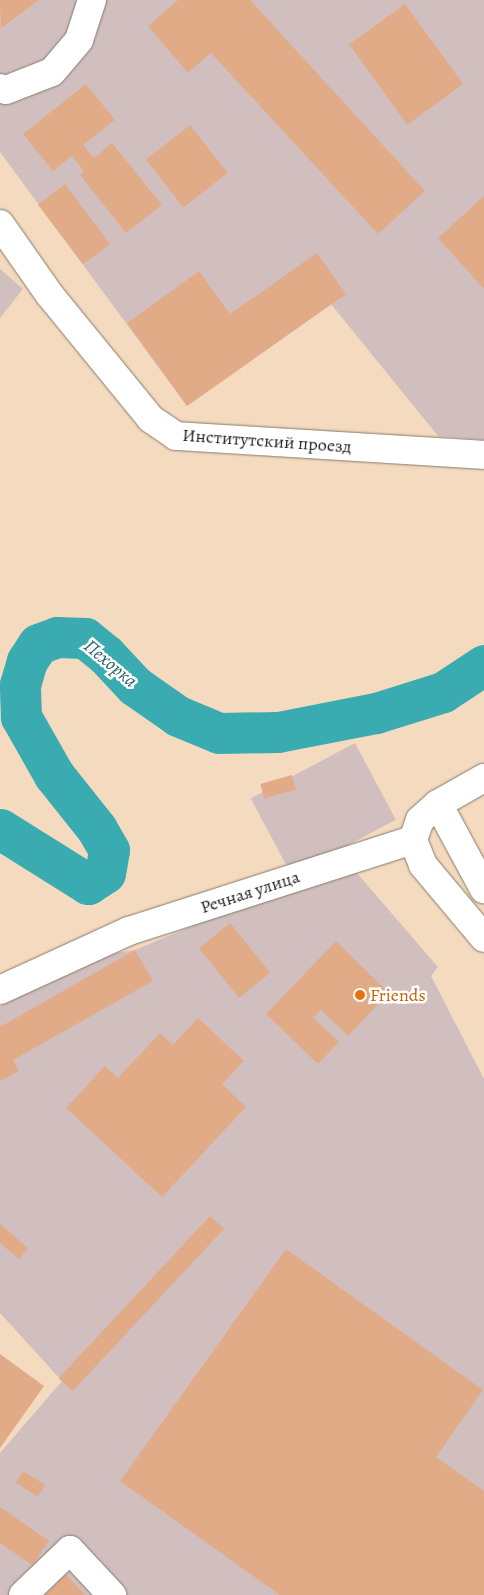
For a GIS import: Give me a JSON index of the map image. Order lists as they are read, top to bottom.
{
  "streets": {
    "street": ["Институтский проезд", "Речная улица"]
  },
  "water": ["Пехорка"],
  "places": ["Friends"]
}
